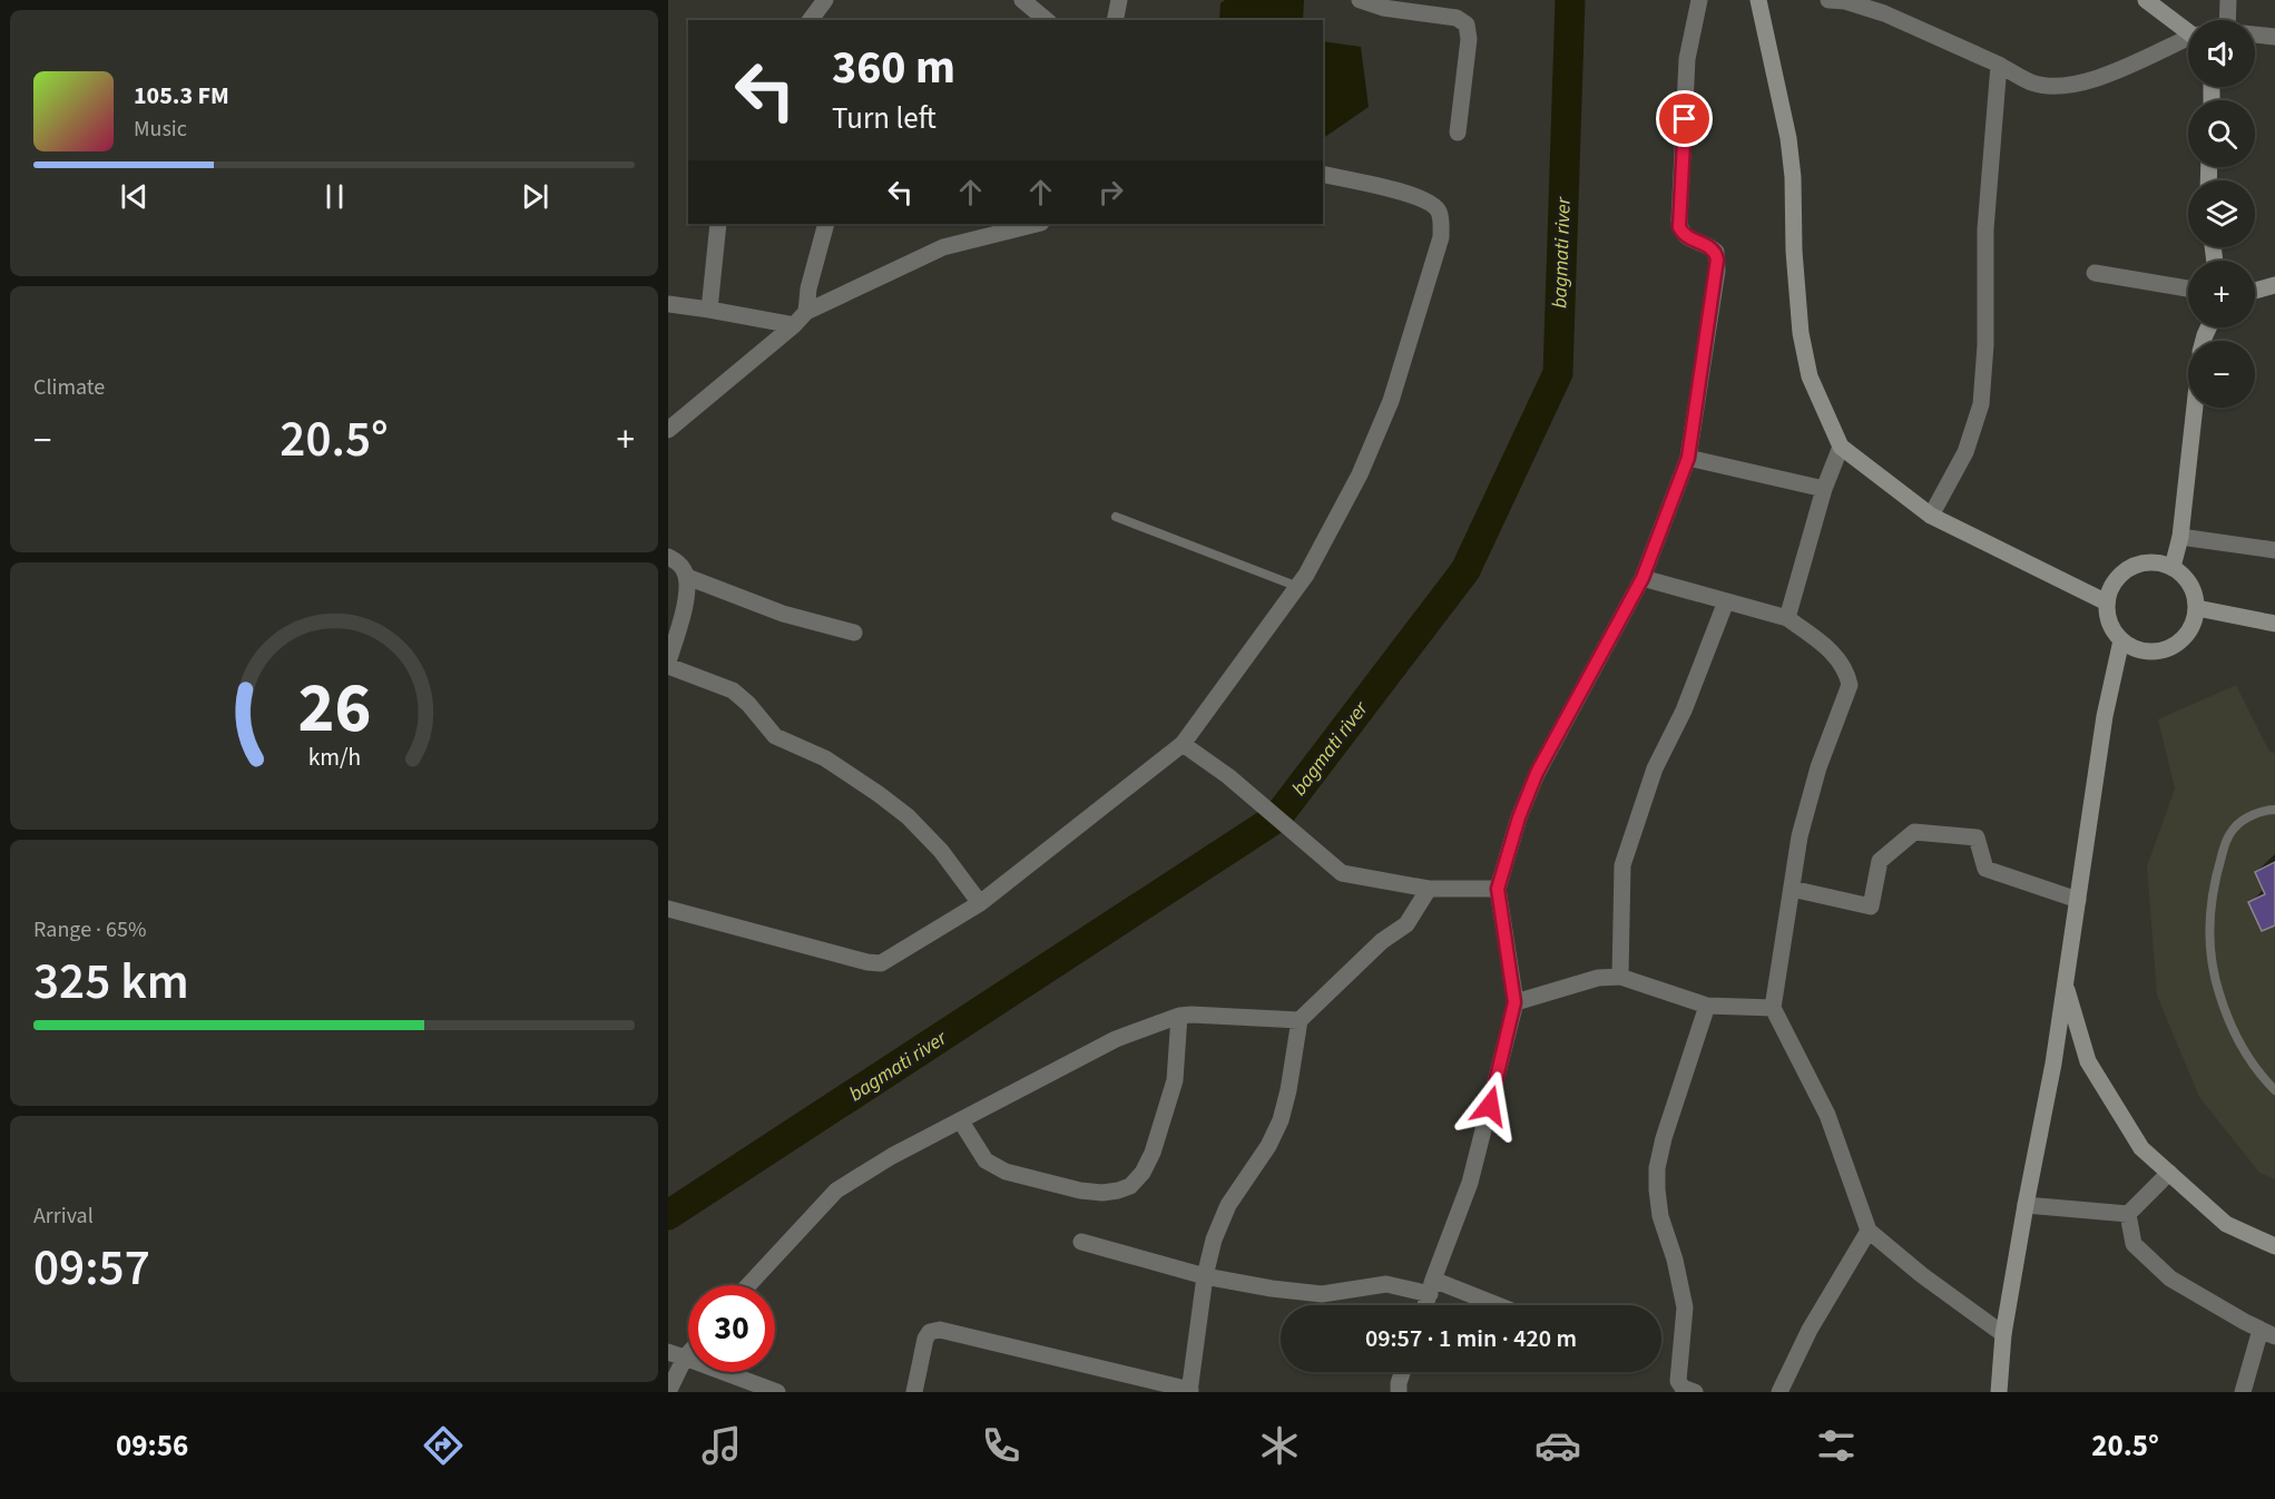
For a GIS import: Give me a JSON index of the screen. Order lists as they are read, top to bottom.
{
  "water": ["bagmati river"],
  "page": {
    "map_buttons": ["+", "−"],
    "turn": ["360 m", "Turn left"],
    "song": ["105.3 FM", "Music"],
    "tile": [
      "Climate",
      ["Range · 65%", "325 km"],
      ["Arrival", "09:57"]
    ],
    "heat": ["−", "20.5°", "+"],
    "limit": "30",
    "trip": "09:57 · 1 min · 420 m",
    "tabs": ["09:56", "20.5°"],
    "gauge": ["26", "km/h"]
  }
}
